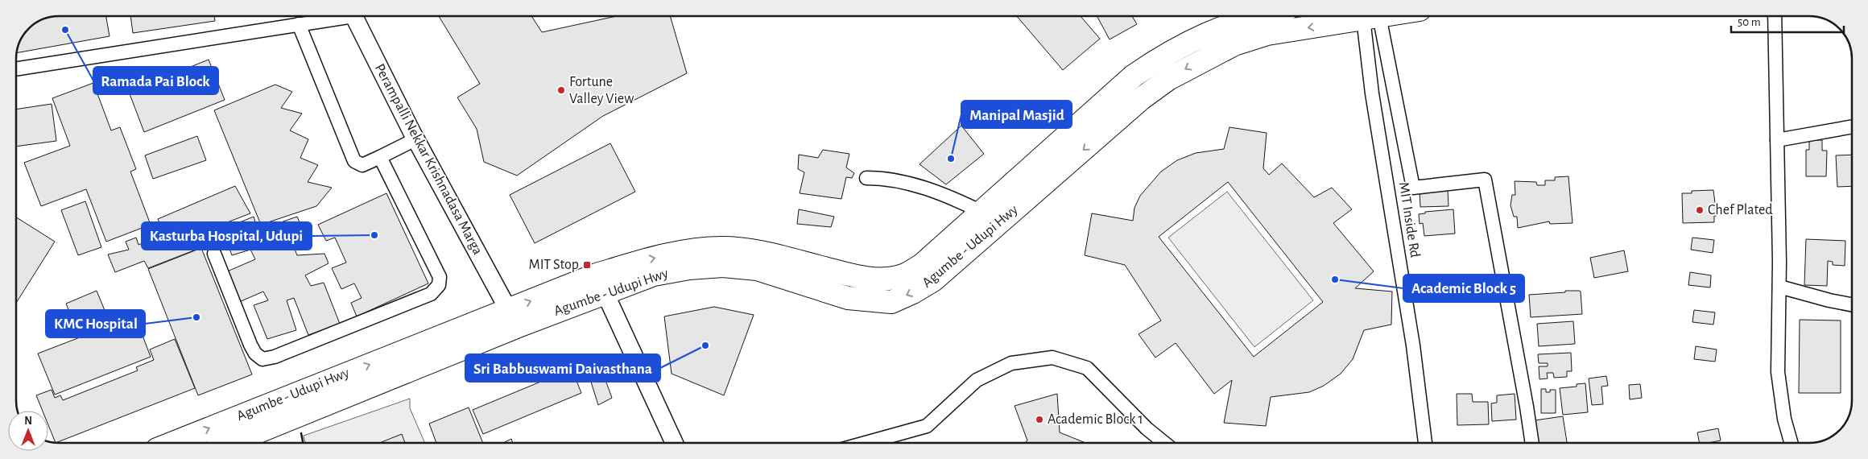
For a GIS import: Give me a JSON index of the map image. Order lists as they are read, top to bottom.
{
  "streets": {
    "highway": ["Agumbe - Udupi Hwy"],
    "street": ["Perampalli Nekkar Krishnadasa Marga", "MIT Inside Rd"]
  },
  "crossings": [
    ["Perampalli Nekkar Krishnadasa Marga", "Agumbe - Udupi Hwy"],
    ["MIT Inside Rd", "Agumbe - Udupi Hwy"]
  ],
  "places": {
    "other": [
      "Ramada Pai Block",
      "Fortune Valley View",
      "Manipal Masjid",
      "Chef Plated",
      "Kasturba Hospital, Udupi",
      "Academic Block 5",
      "KMC Hospital",
      "Sri Babbuswami Daivasthana",
      "Academic Block 1"
    ],
    "transit": ["MIT Stop"]
  },
  "scale_bar": "50 m",
  "north": "top"
}
